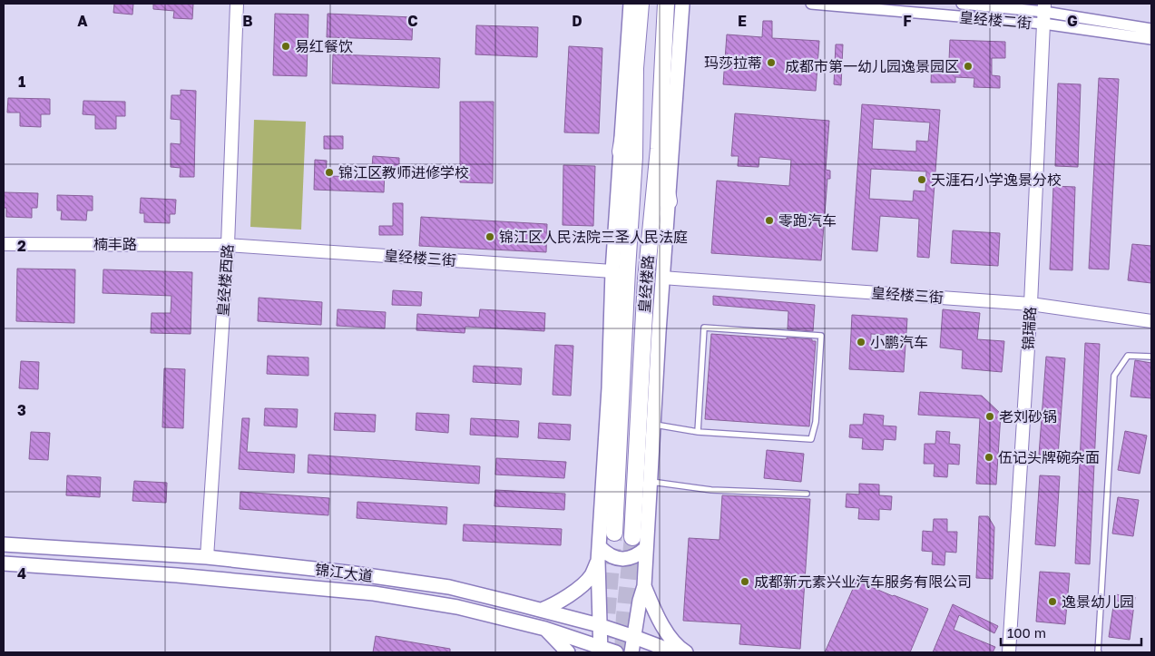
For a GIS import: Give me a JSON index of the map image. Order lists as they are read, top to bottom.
{
  "streets": {
    "highway": ["皇经楼路"],
    "main road": ["锦江大道"],
    "street": [
      "皇经楼二街",
      "楠丰路",
      "皇经楼三街",
      "皇经楼西路",
      "锦瑞路"
    ]
  },
  "crossings": [
    ["皇经楼二街", "锦瑞路"],
    ["楠丰路", "皇经楼三街"],
    ["楠丰路", "皇经楼西路"],
    ["皇经楼三街", "皇经楼西路"],
    ["皇经楼三街", "锦瑞路"],
    ["皇经楼西路", "锦江大道"]
  ],
  "places": [
    "易红餐饮",
    "玛莎拉蒂",
    "成都市第一幼儿园逸景园区",
    "锦江区教师进修学校",
    "天涯石小学逸景分校",
    "零跑汽车",
    "锦江区人民法院三圣人民法庭",
    "小鹏汽车",
    "老刘砂锅",
    "伍记头牌碗杂面",
    "成都新元素兴业汽车服务有限公司",
    "逸景幼儿园"
  ],
  "scale_bar": "100 m",
  "grid": {
    "columns": [
      "A",
      "B",
      "C",
      "D",
      "E",
      "F",
      "G"
    ],
    "rows": [
      "1",
      "2",
      "3",
      "4"
    ]
  }
}
